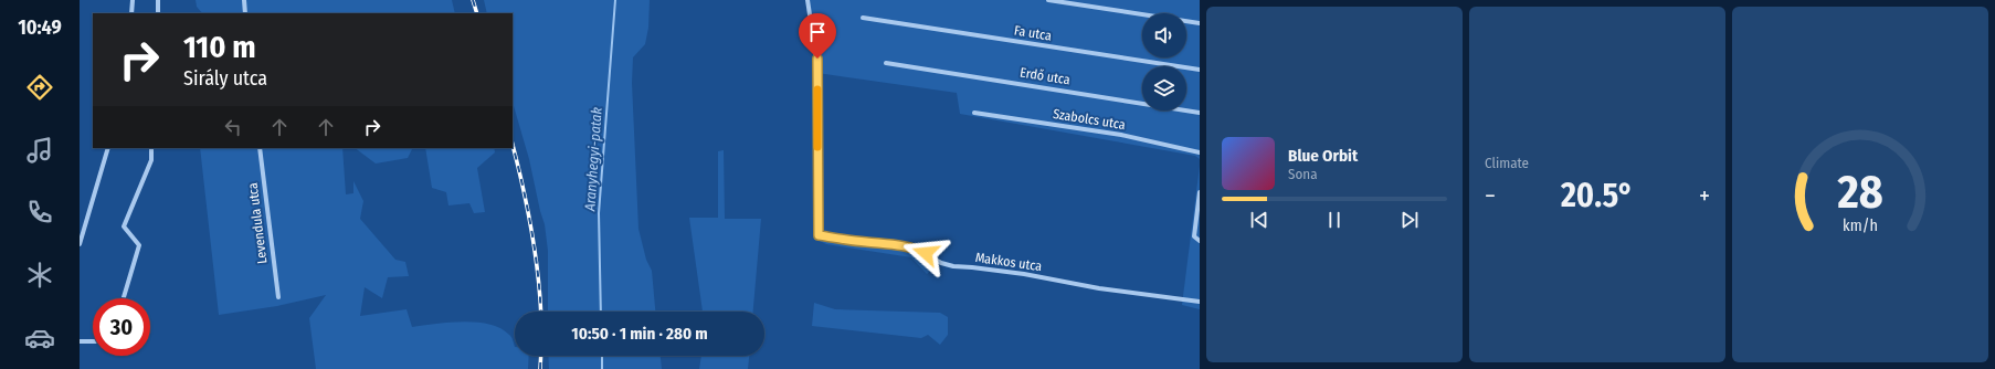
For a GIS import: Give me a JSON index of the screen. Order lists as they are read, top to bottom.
{
  "streets": {
    "street": [
      "Fa utca",
      "Erdő utca",
      "Szabolcs utca",
      "Levendula utca",
      "Makkos utca"
    ]
  },
  "water": ["Aranyhegyi-patak"],
  "page": {
    "tabs": "10:49",
    "tile": "Climate",
    "turn": ["110 m", "Sirály utca"],
    "song": ["Blue Orbit", "Sona"],
    "heat": ["−", "20.5°", "+"],
    "limit": "30",
    "trip": "10:50 · 1 min · 280 m",
    "gauge": ["28", "km/h"]
  }
}
